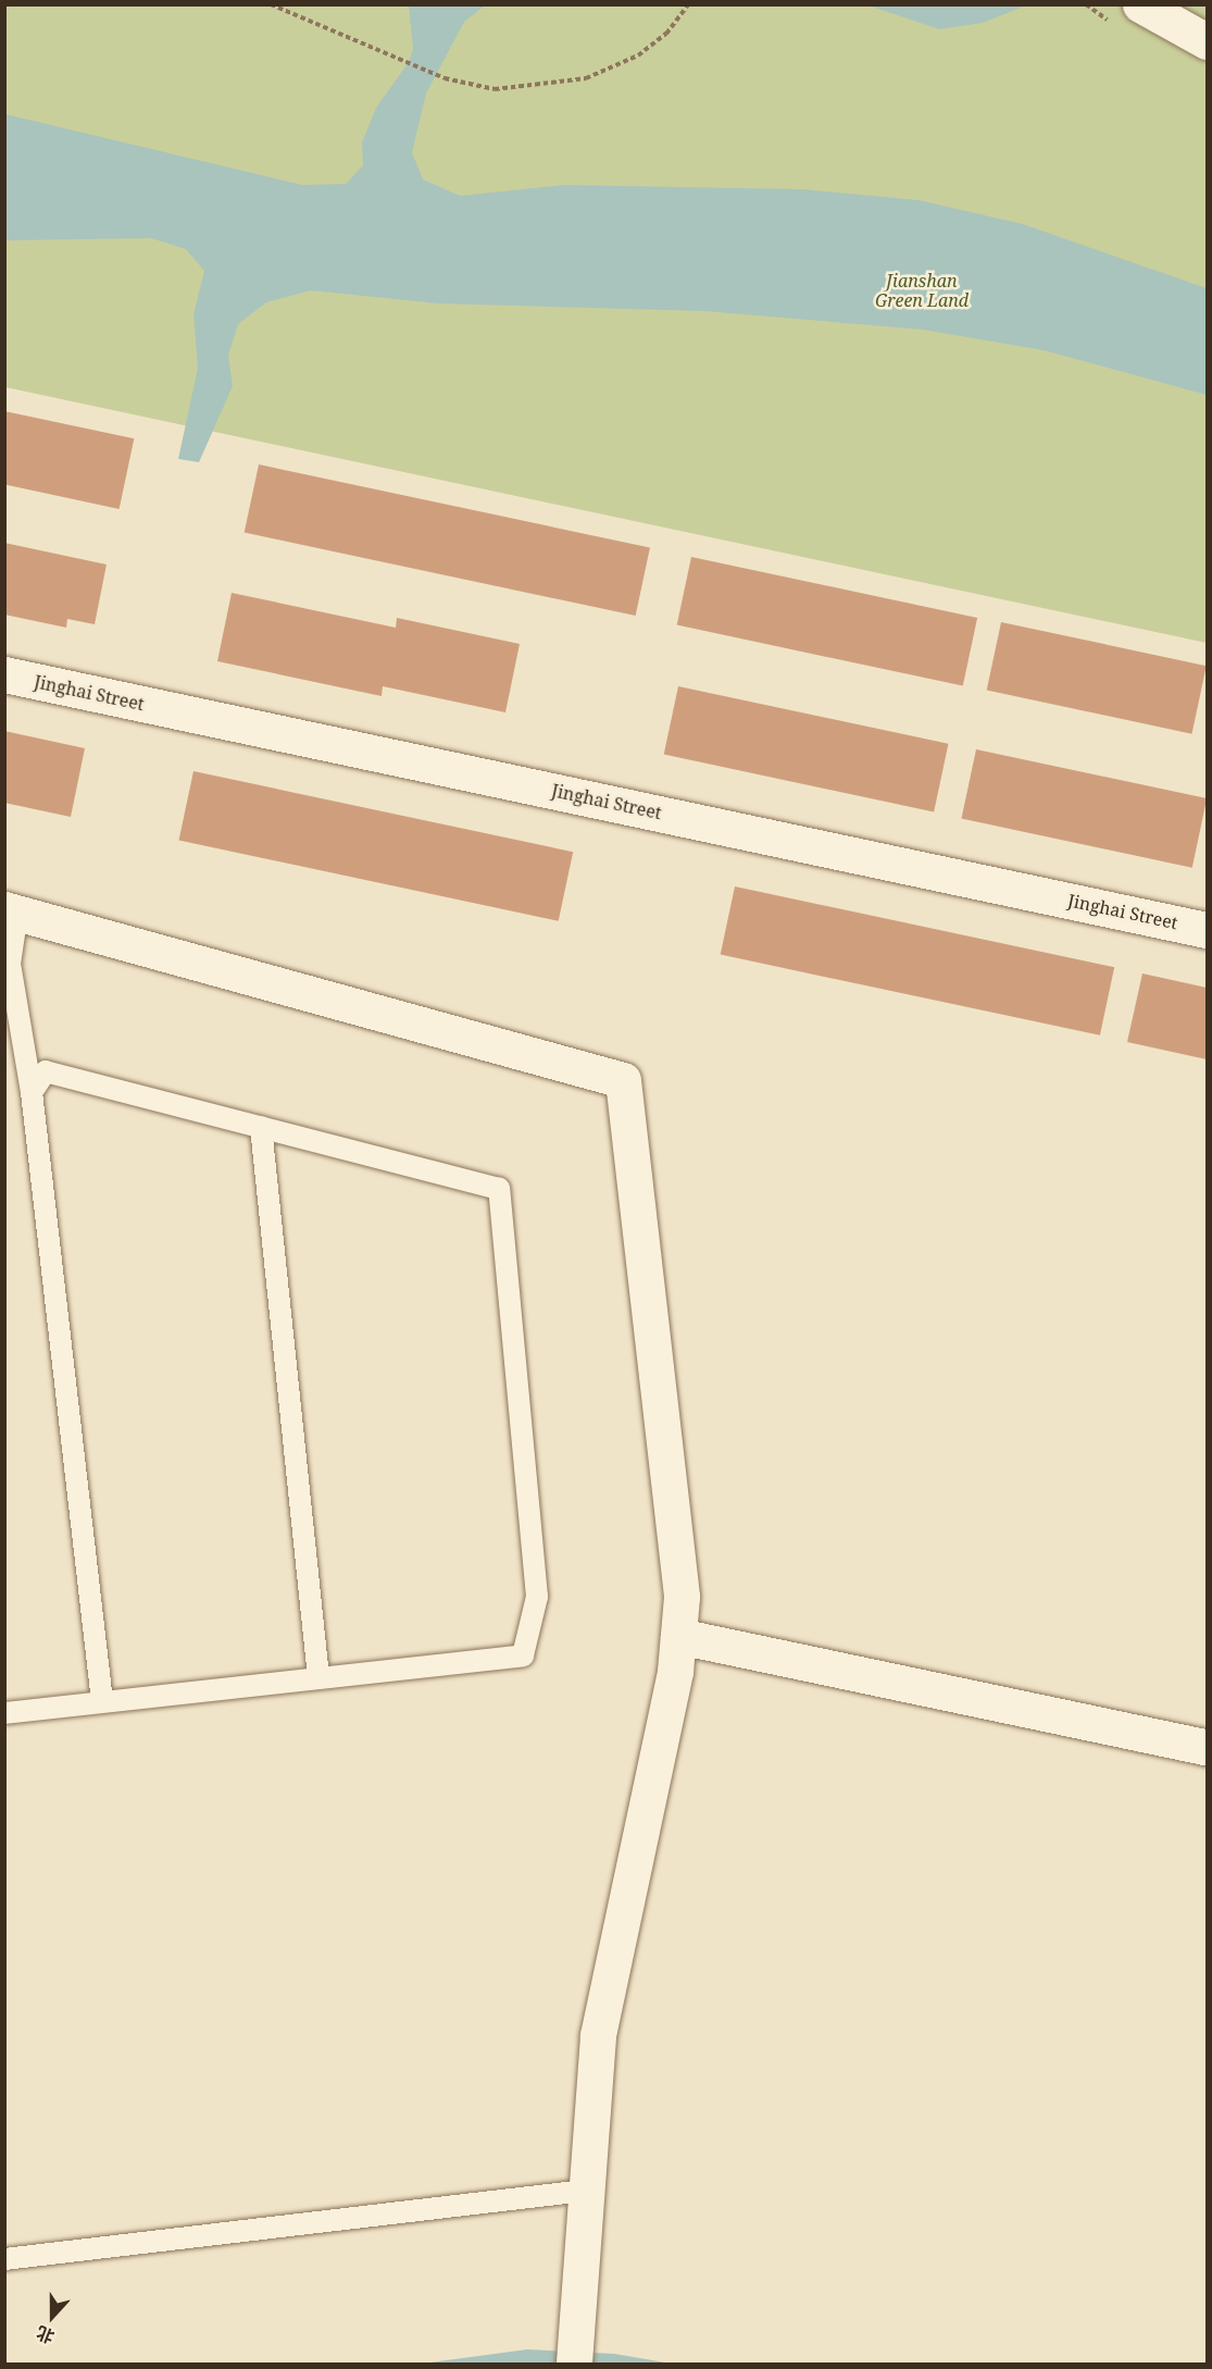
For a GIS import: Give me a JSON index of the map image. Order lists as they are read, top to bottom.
{
  "streets": {
    "street": ["Jinghai Street"]
  },
  "parks": ["Jianshan Green Land"],
  "north": "bottom"
}
